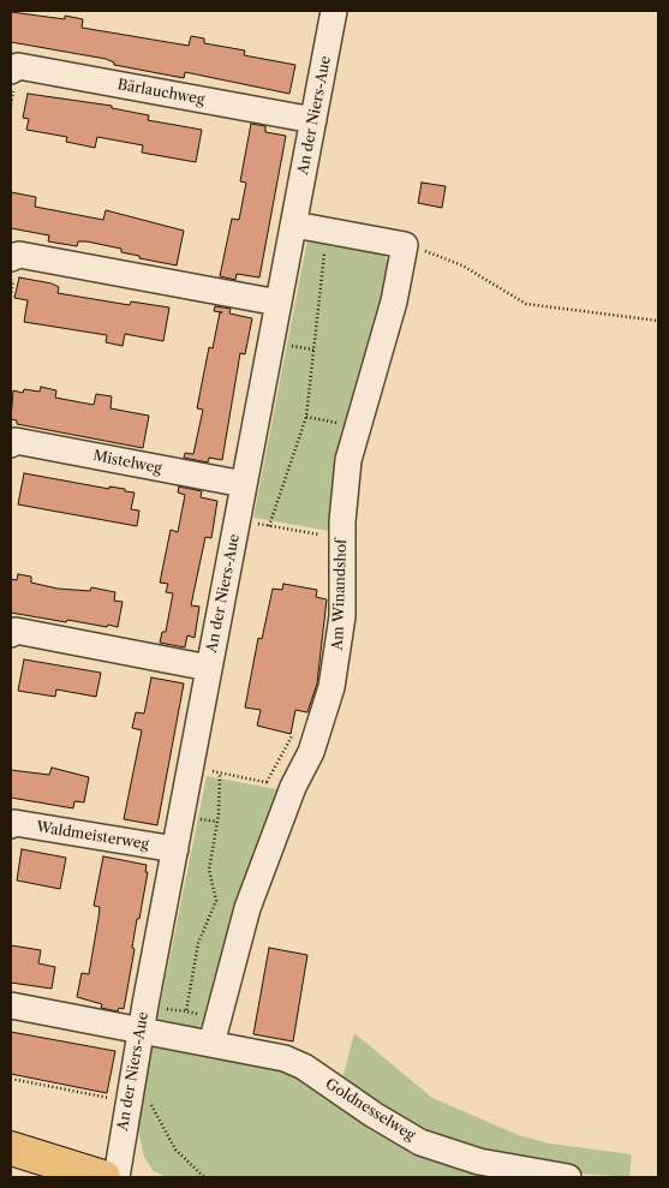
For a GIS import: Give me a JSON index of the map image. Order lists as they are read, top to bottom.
{
  "streets": {
    "street": [
      "Bärlauchweg",
      "An der Niers-Aue",
      "Mistelweg",
      "Am Winandshof",
      "Waldmeisterweg",
      "Goldnesselweg"
    ]
  },
  "crossings": [
    ["Bärlauchweg", "An der Niers-Aue"],
    ["An der Niers-Aue", "Mistelweg"],
    ["An der Niers-Aue", "Waldmeisterweg"],
    ["Am Winandshof", "Goldnesselweg"]
  ]
}
